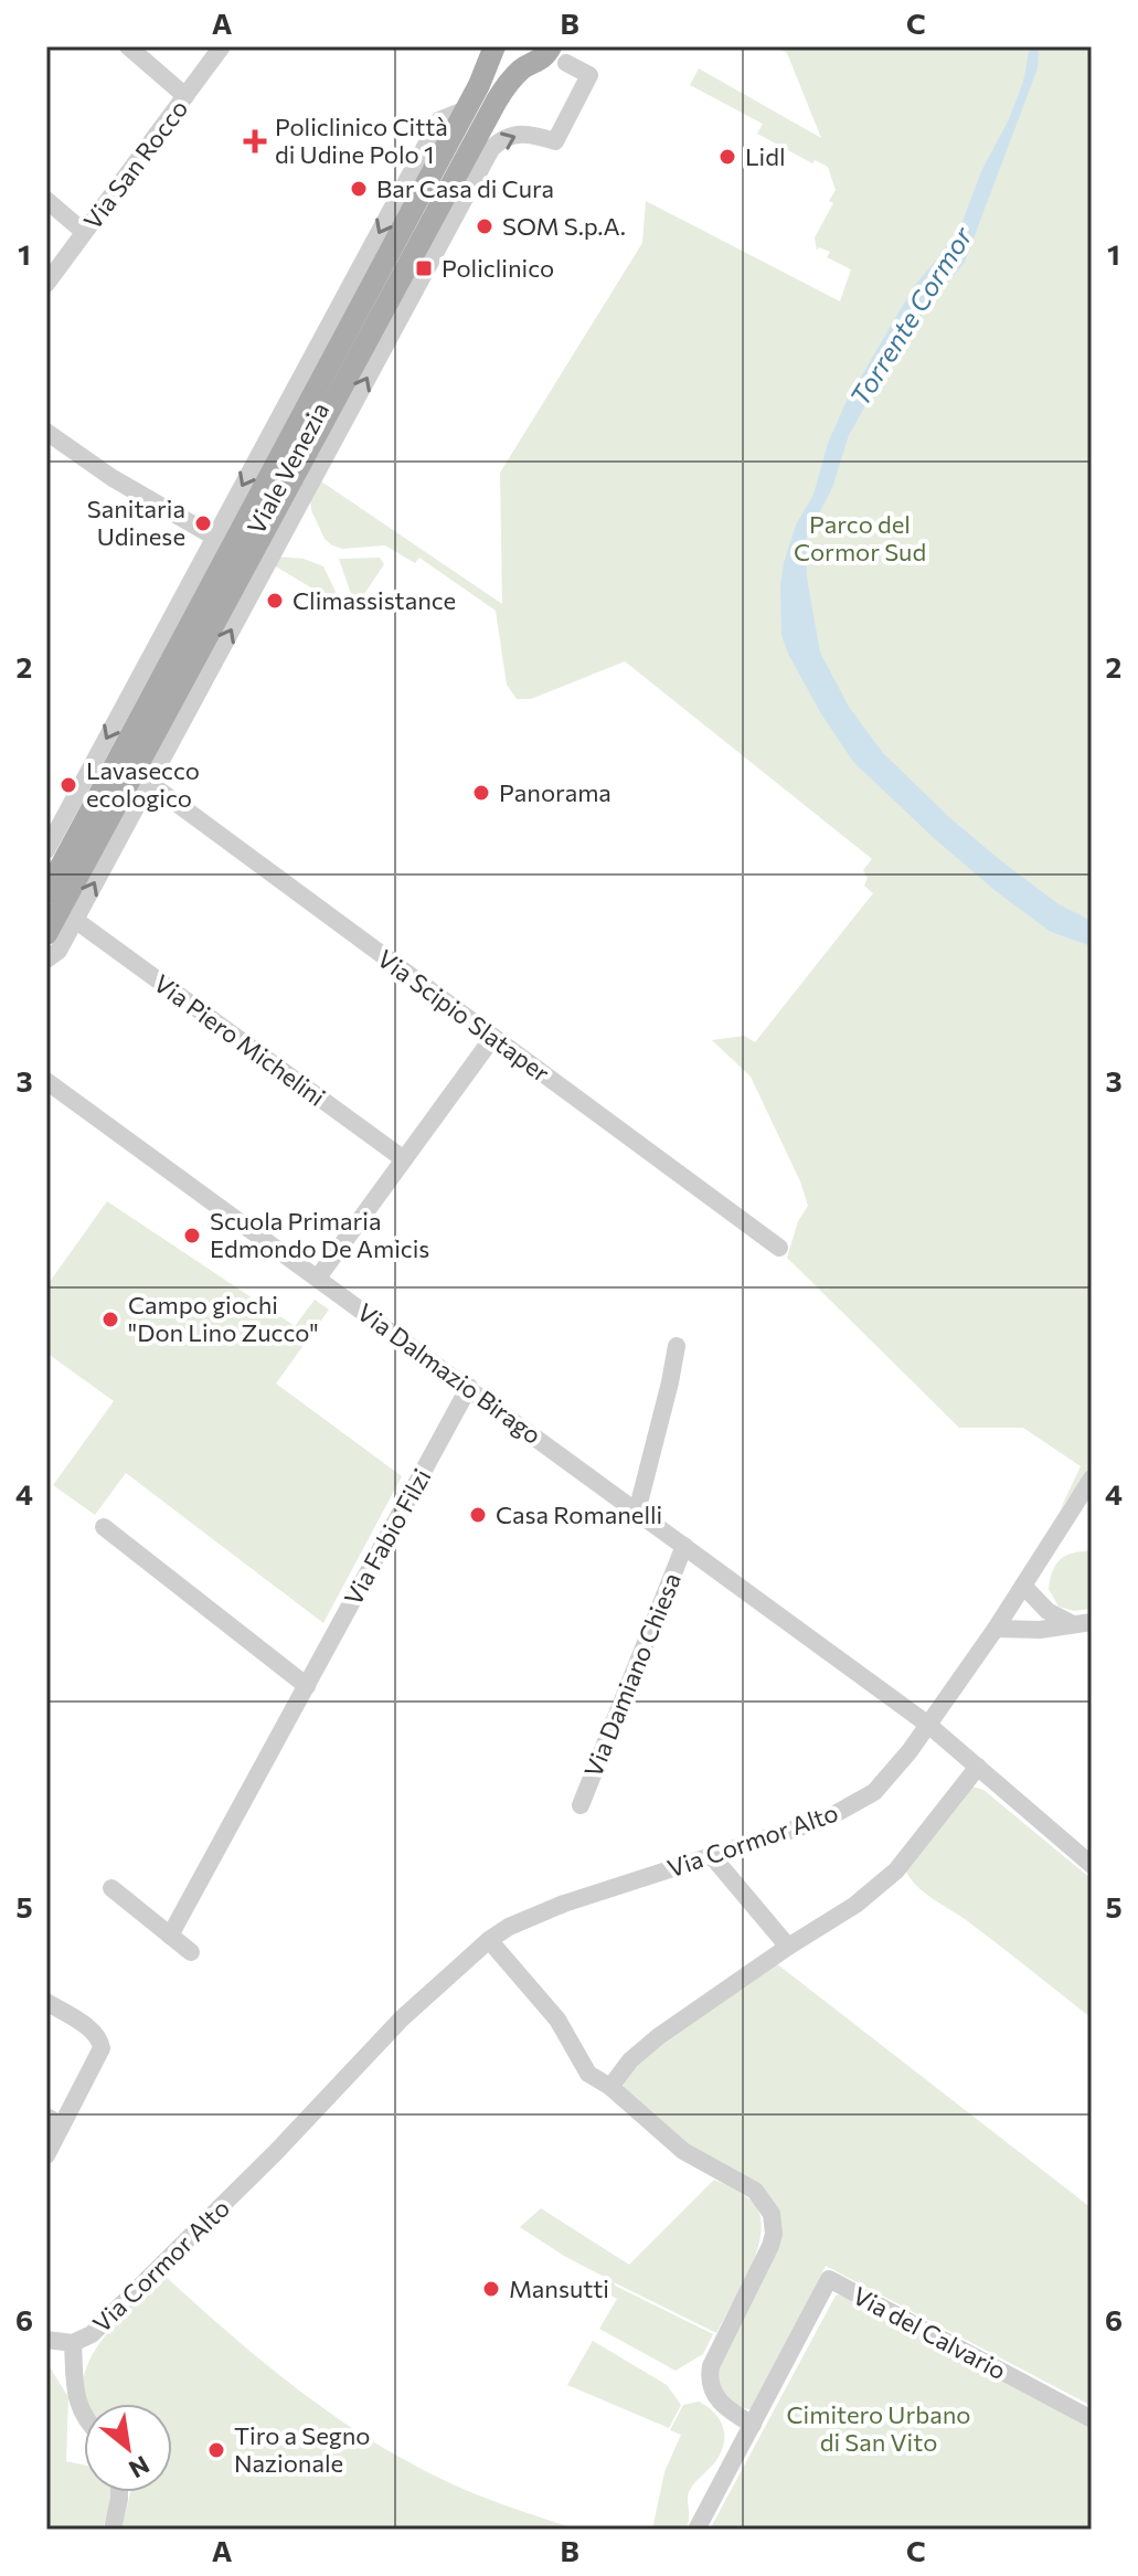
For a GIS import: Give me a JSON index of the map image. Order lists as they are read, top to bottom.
{
  "streets": {
    "main road": ["Viale Venezia"],
    "street": [
      "Via San Rocco",
      "Via Scipio Slataper",
      "Via Piero Michelini",
      "Via Dalmazio Birago",
      "Via Fabio Filzi",
      "Via Damiano Chiesa",
      "Via Cormor Alto",
      "Via del Calvario"
    ]
  },
  "crossings": [
    ["Viale Venezia", "Via Scipio Slataper"],
    ["Viale Venezia", "Via Piero Michelini"],
    ["Via Dalmazio Birago", "Via Fabio Filzi"],
    ["Via Dalmazio Birago", "Via Damiano Chiesa"],
    ["Via Dalmazio Birago", "Via Cormor Alto"]
  ],
  "water": ["Torrente Cormor"],
  "parks": ["Parco del Cormor Sud", "Cimitero Urbano di San Vito"],
  "places": {
    "health": ["Policlinico Città di Udine Polo 1"],
    "other": [
      "Lidl",
      "Bar Casa di Cura",
      "SOM S.p.A.",
      "Sanitaria Udinese",
      "Climassistance",
      "Lavasecco ecologico",
      "Panorama",
      "Scuola Primaria Edmondo De Amicis",
      "Campo giochi \"Don Lino Zucco\"",
      "Casa Romanelli",
      "Mansutti",
      "Tiro a Segno Nazionale"
    ],
    "transit": ["Policlinico"]
  },
  "north": "bottom right",
  "grid": {
    "columns": ["A", "B", "C"],
    "rows": [
      "1",
      "2",
      "3",
      "4",
      "5",
      "6"
    ]
  }
}
